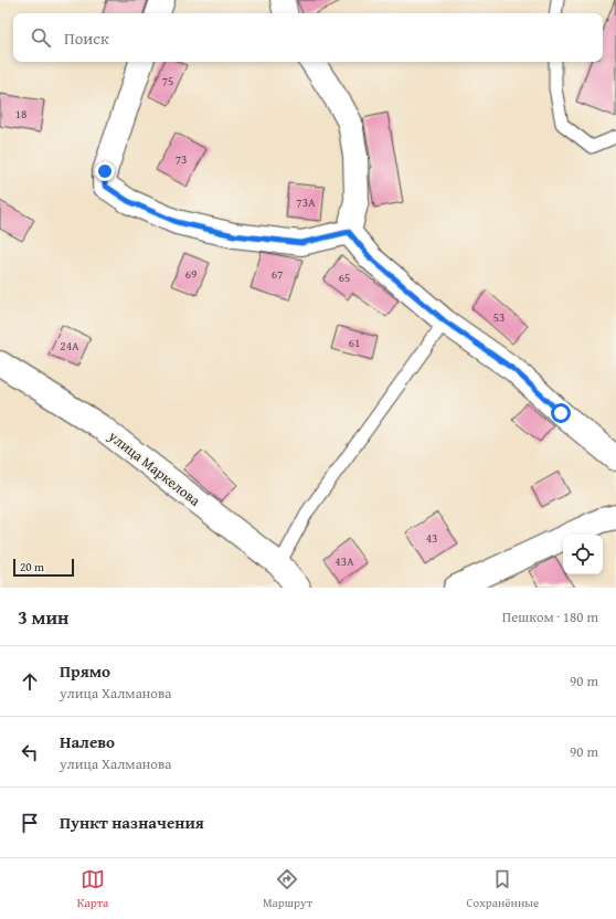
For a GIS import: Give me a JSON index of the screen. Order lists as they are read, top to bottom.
{
  "streets": {
    "street": ["улица Маркелова"]
  },
  "house_numbers": [
    "75",
    "18",
    "73",
    "73А",
    "69",
    "67",
    "65",
    "53",
    "61",
    "24А",
    "43",
    "43А"
  ],
  "scale_bar": "20 m",
  "page": {
    "search": "Поиск",
    "scale": "20 m",
    "heading": ["3 мин", "Пешком · 180 m"],
    "list": [
      ["Прямо", "улица Халманова", "90 m"],
      ["Налево", "улица Халманова", "90 m"],
      "Пункт назначения"
    ],
    "nav": ["Карта", "Маршрут", "Сохранённые"]
  }
}
